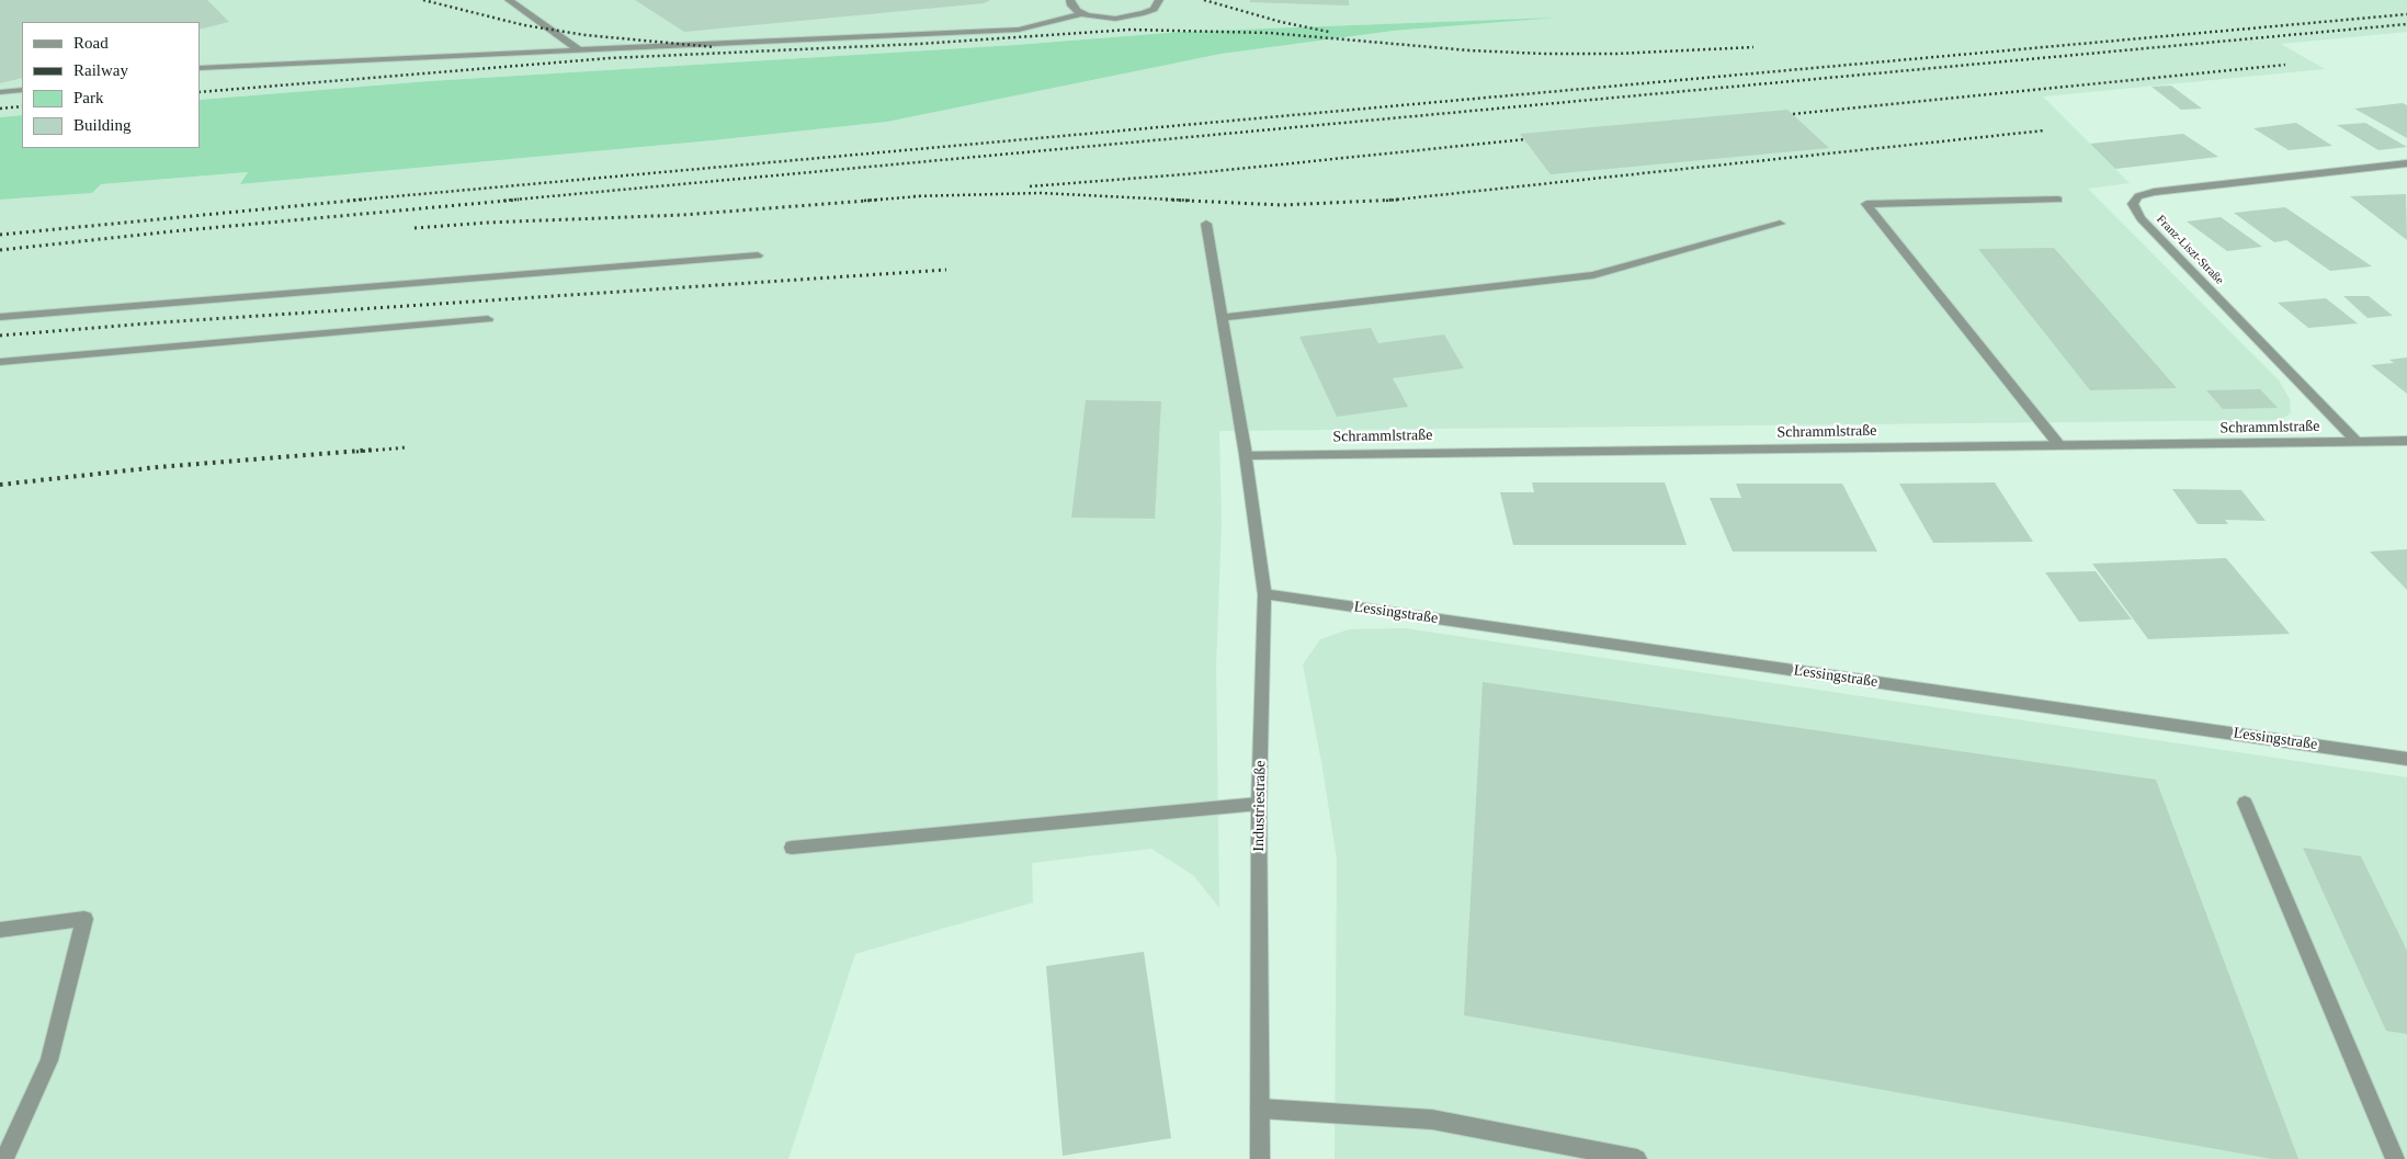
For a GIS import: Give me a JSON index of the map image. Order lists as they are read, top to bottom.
{
  "streets": {
    "street": [
      "Franz-Liszt-Straße",
      "Schrammlstraße",
      "Lessingstraße",
      "Industriestraße"
    ]
  },
  "crossings": [
    ["Franz-Liszt-Straße", "Schrammlstraße"],
    ["Schrammlstraße", "Industriestraße"],
    ["Lessingstraße", "Industriestraße"]
  ],
  "legend": [
    "Road",
    "Railway",
    "Park",
    "Building"
  ]
}
